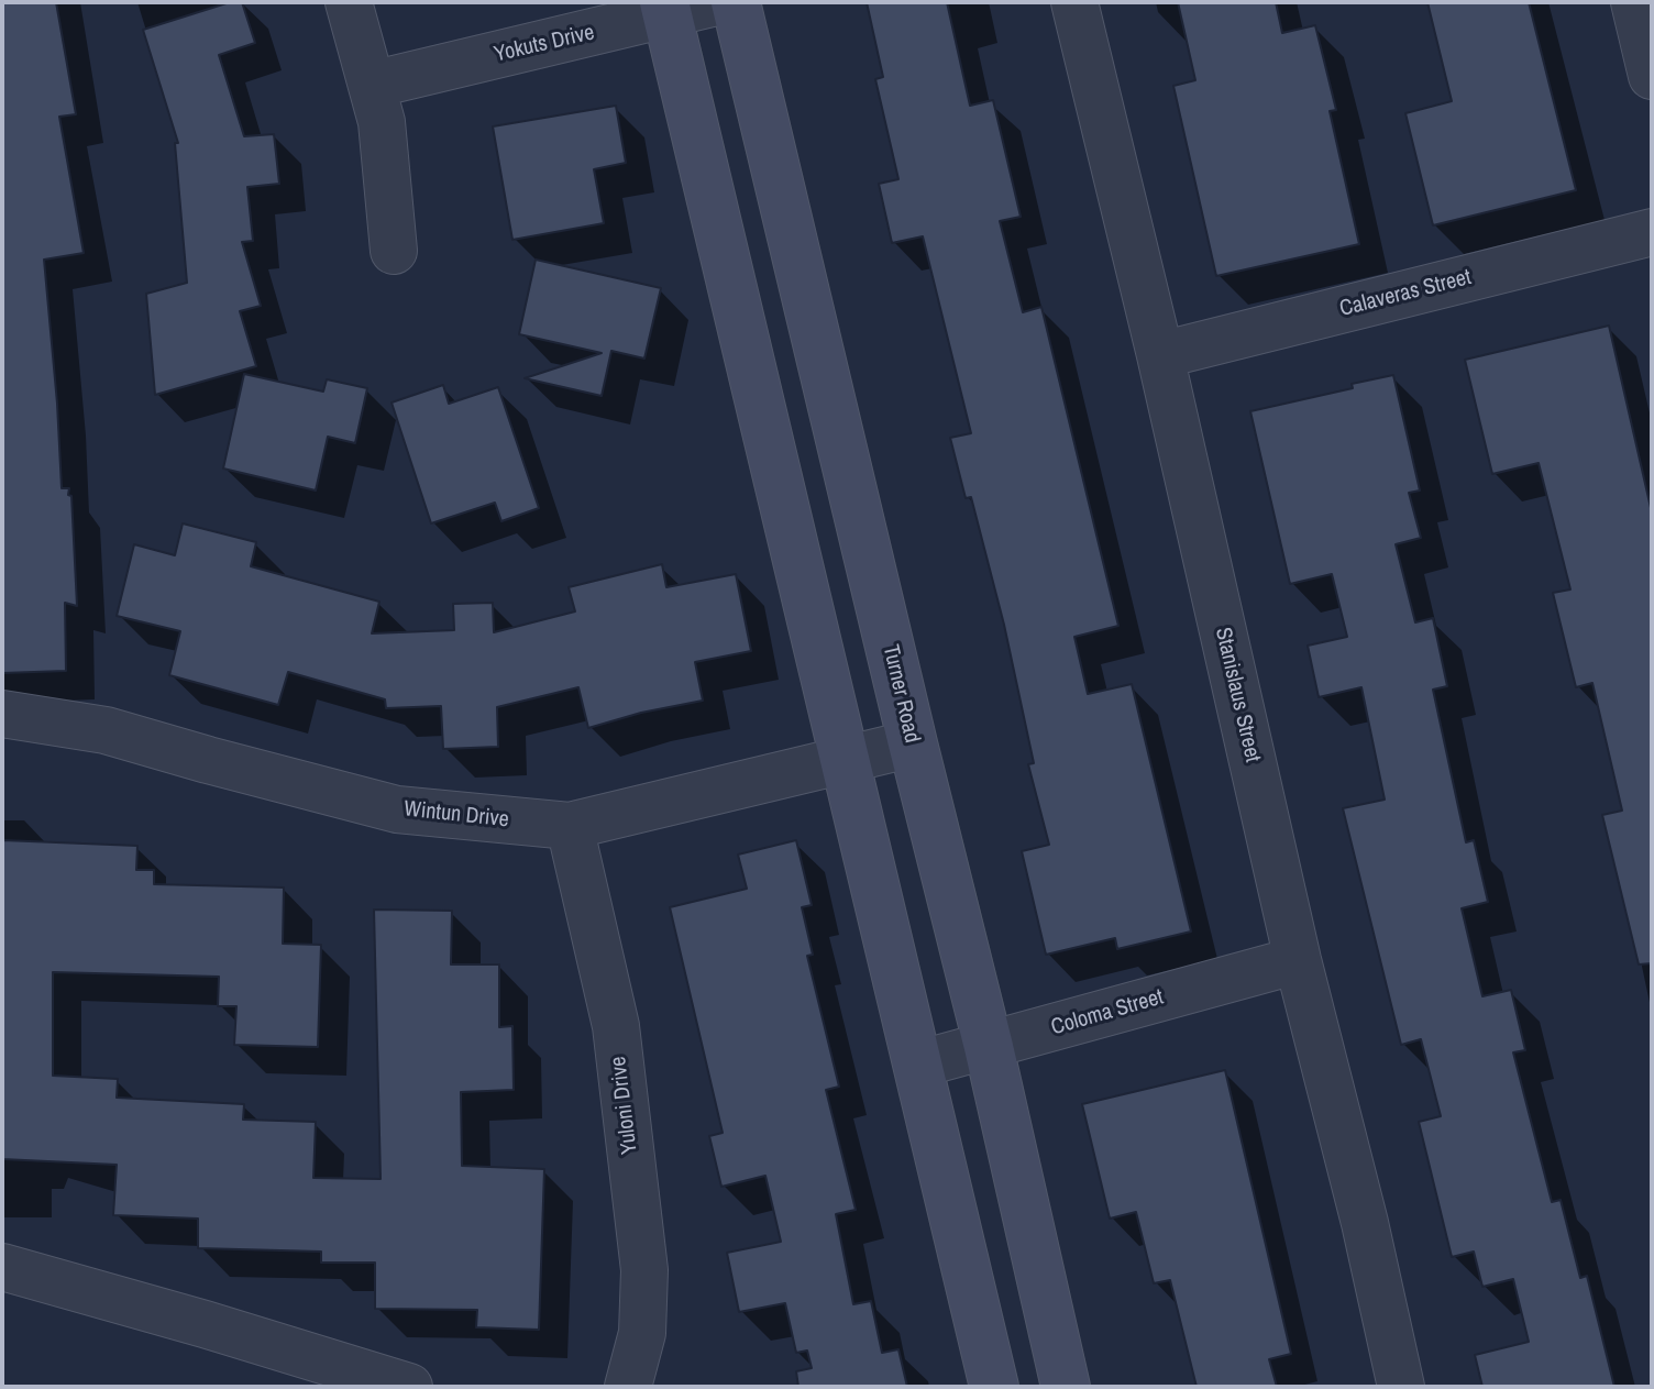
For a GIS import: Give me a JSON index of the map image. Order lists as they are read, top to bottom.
{
  "streets": {
    "main road": ["Turner Road"],
    "street": [
      "Yokuts Drive",
      "Calaveras Street",
      "Stanislaus Street",
      "Wintun Drive",
      "Coloma Street",
      "Yuloni Drive"
    ]
  },
  "crossings": [
    ["Calaveras Street", "Stanislaus Street"],
    ["Turner Road", "Wintun Drive"],
    ["Turner Road", "Coloma Street"],
    ["Stanislaus Street", "Coloma Street"],
    ["Wintun Drive", "Yuloni Drive"]
  ]
}
